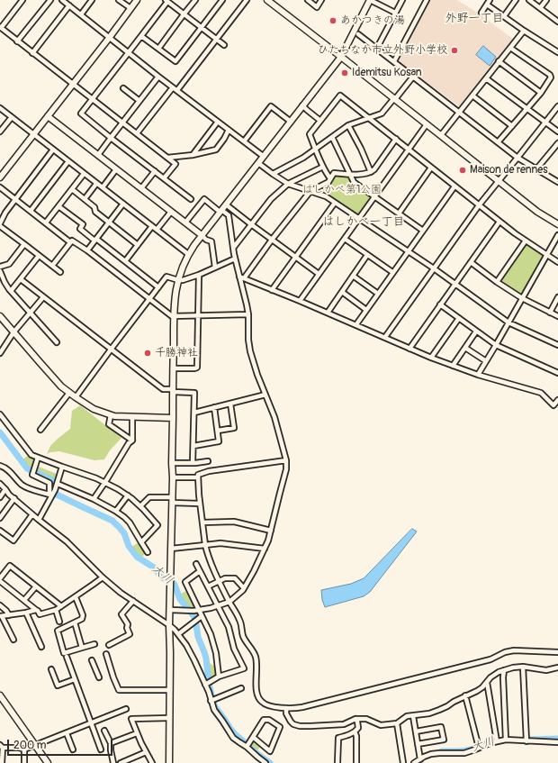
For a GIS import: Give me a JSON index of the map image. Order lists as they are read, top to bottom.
{
  "districts": ["外野一丁目", "はしかべ一丁目"],
  "water": ["大川"],
  "parks": ["はしかべ第1公園"],
  "places": [
    "あかつきの湯",
    "ひたちなか市立外野小学校",
    "Idemitsu Kosan",
    "Maison de rennes",
    "千勝神社"
  ],
  "scale_bar": "200 m"
}
